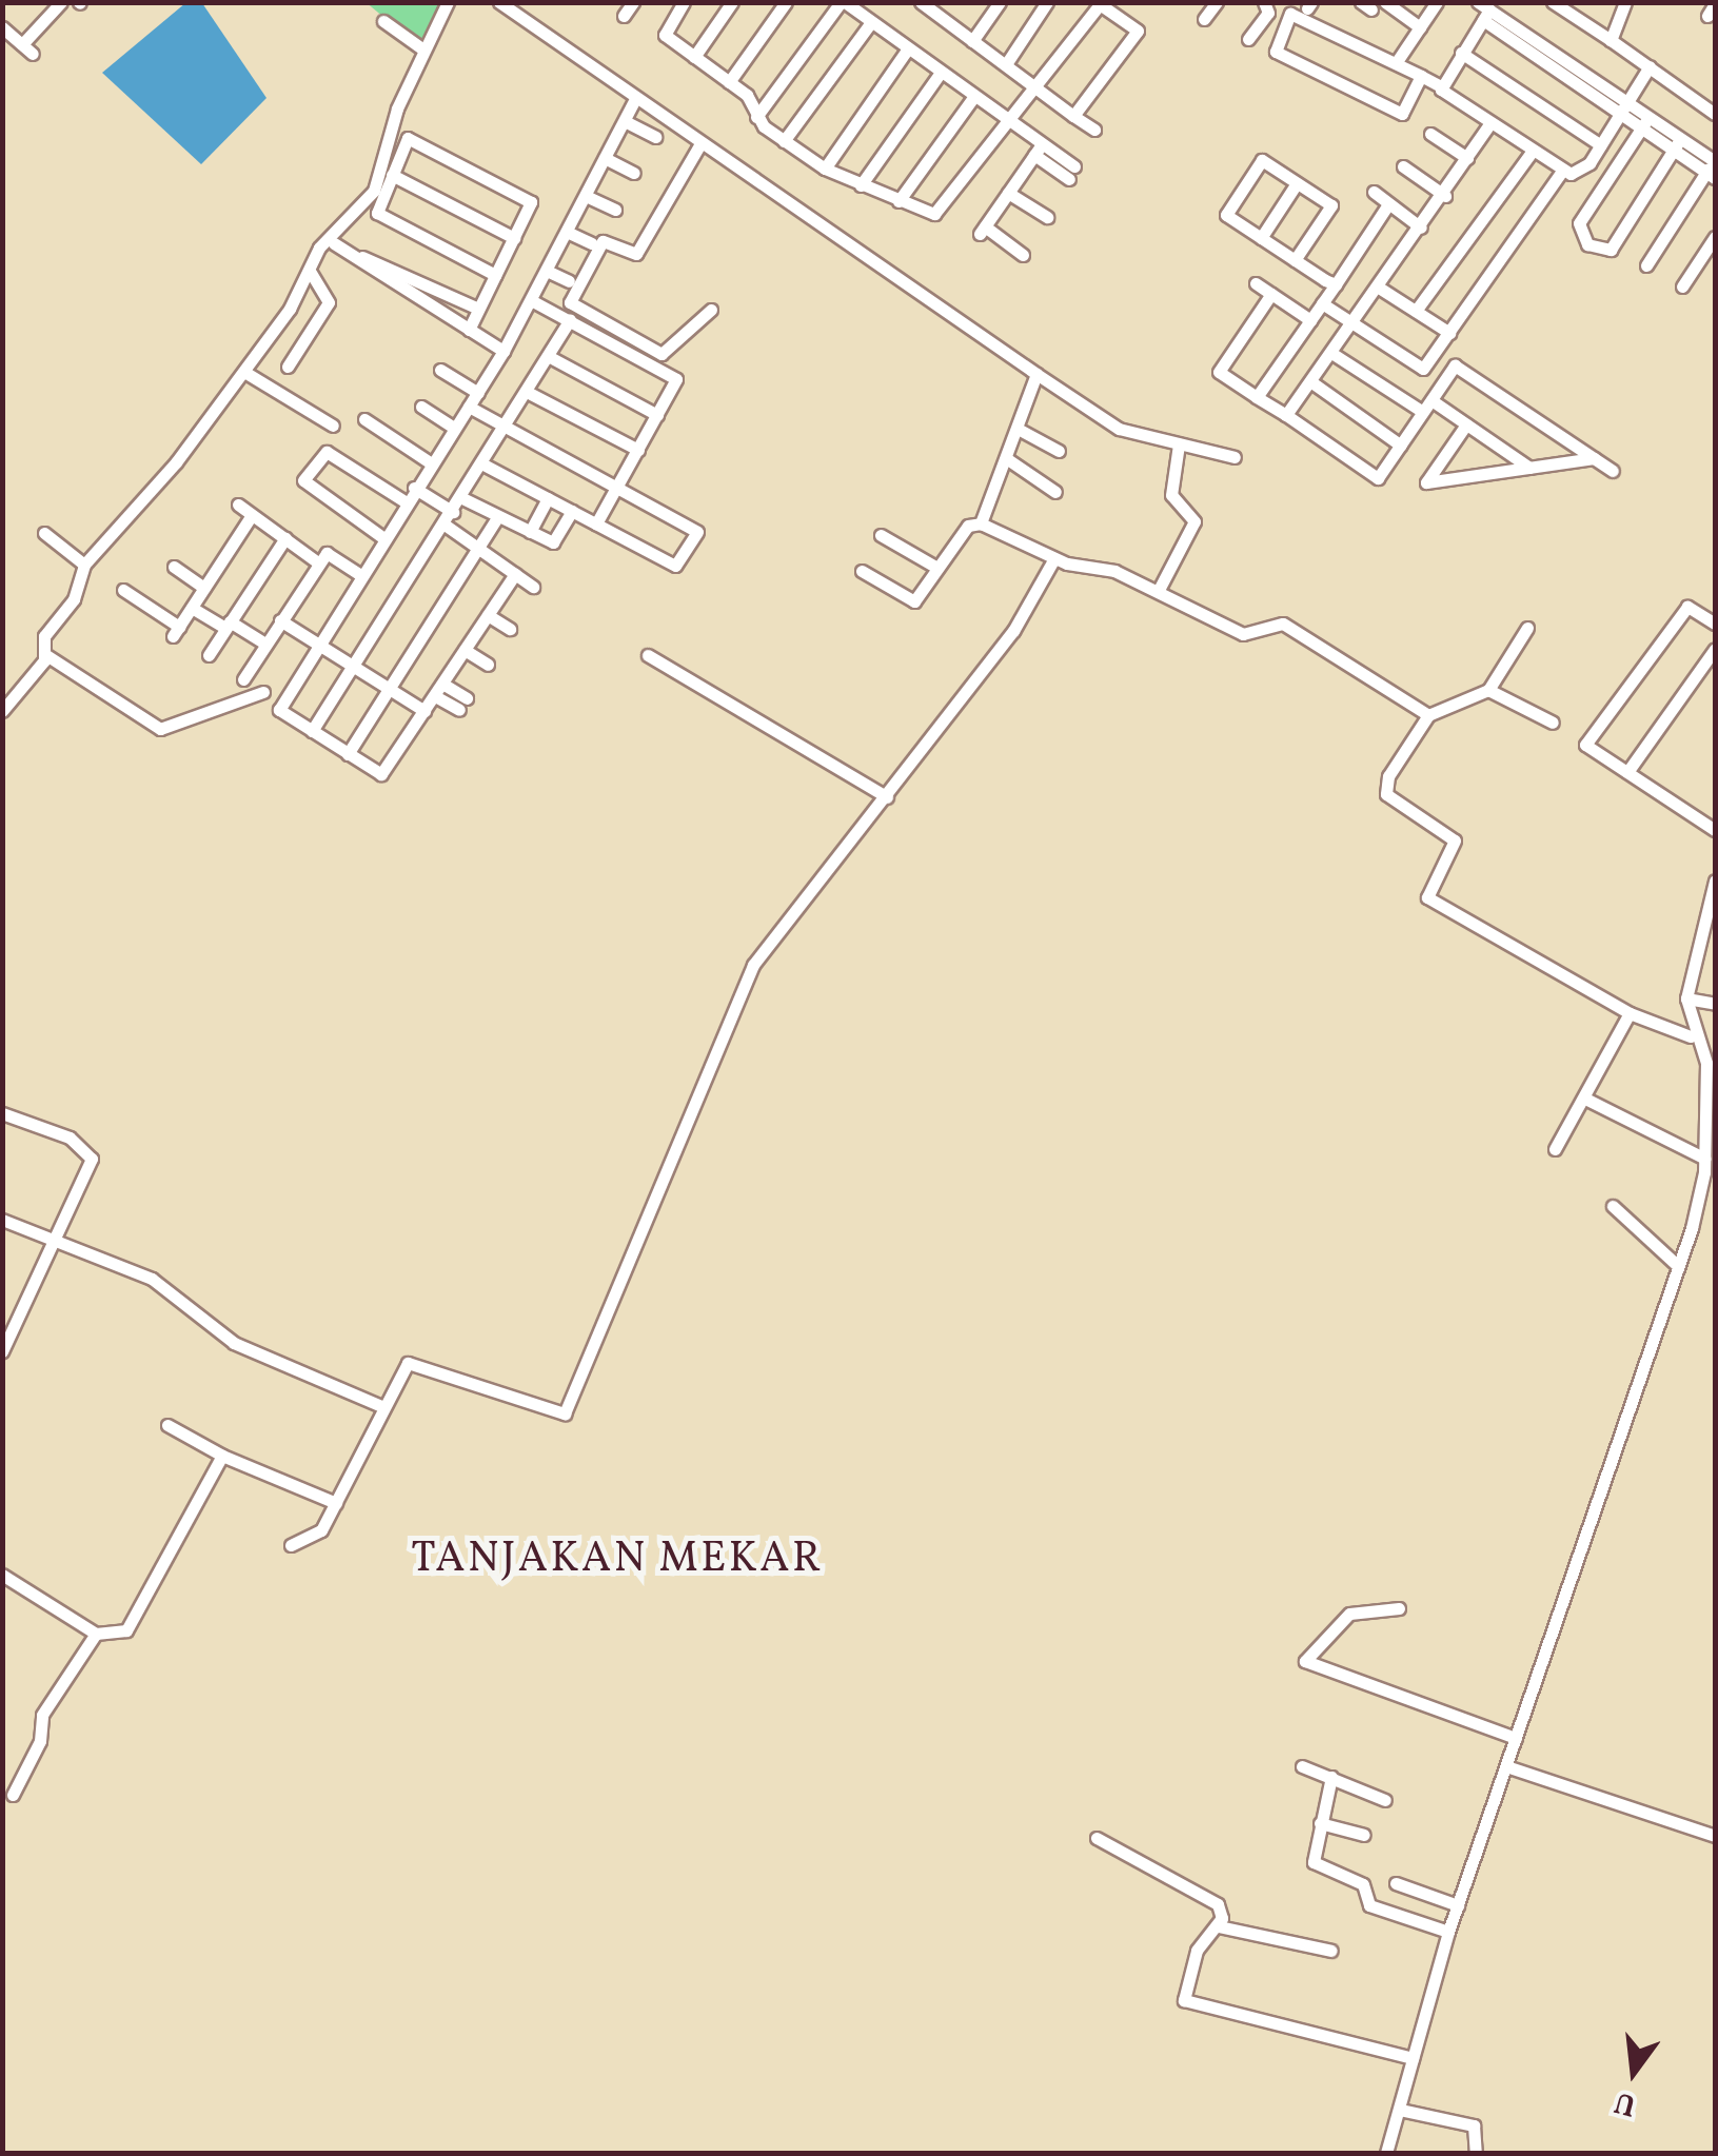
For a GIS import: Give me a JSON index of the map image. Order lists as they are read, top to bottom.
{
  "districts": ["TANJAKAN MEKAR"],
  "north": "bottom"
}
